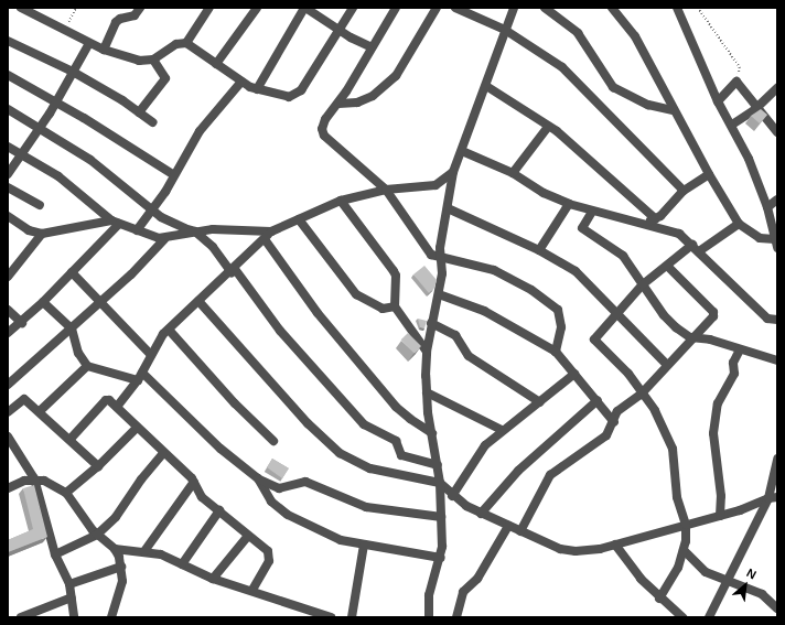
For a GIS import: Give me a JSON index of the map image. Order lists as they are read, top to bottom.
{
  "north": "top right"
}
